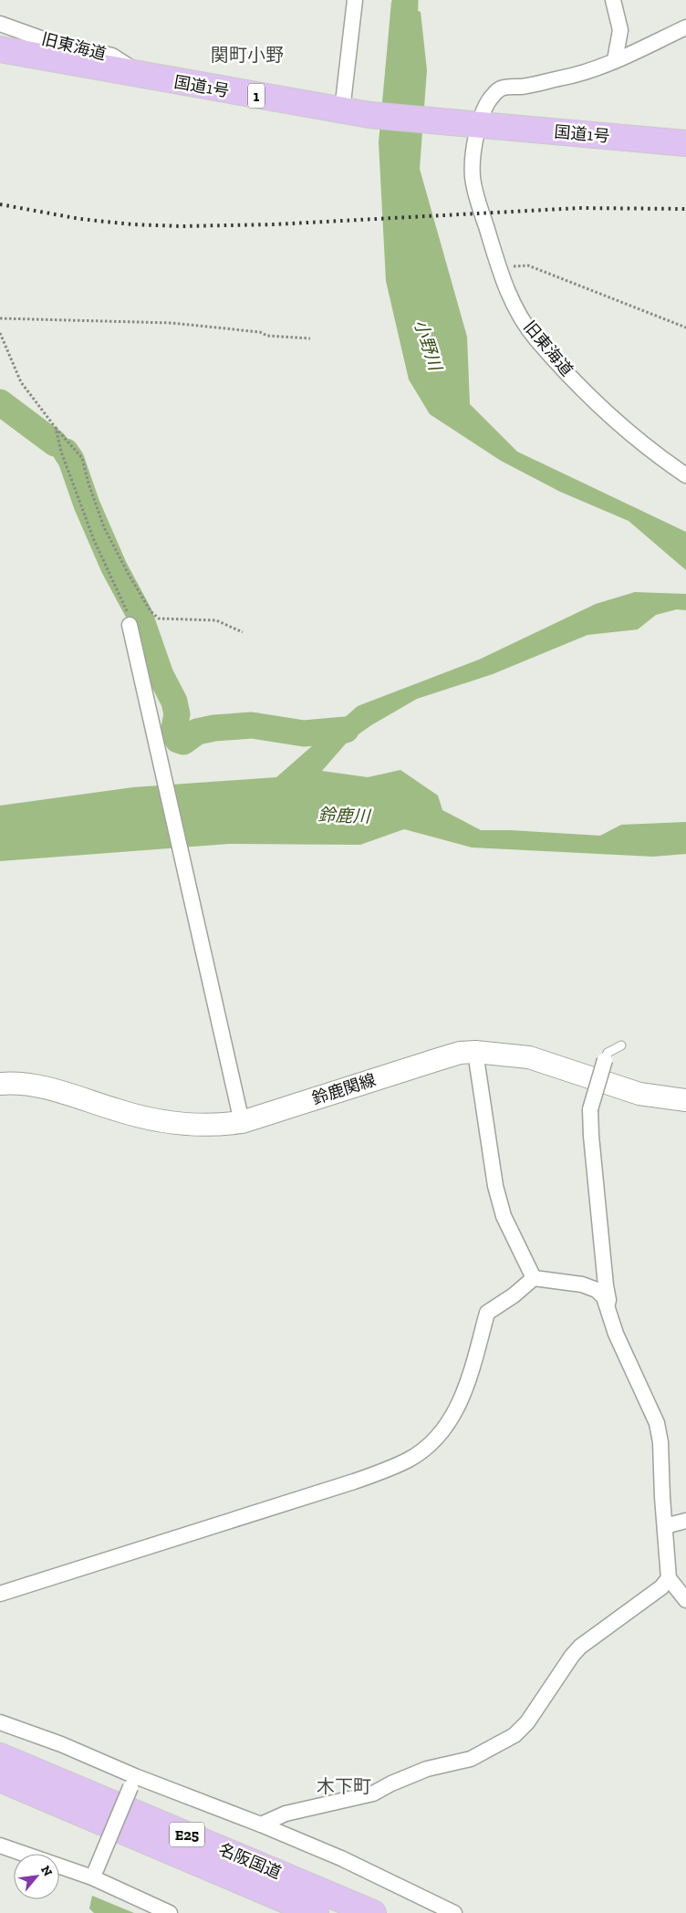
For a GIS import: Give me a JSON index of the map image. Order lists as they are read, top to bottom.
{
  "streets": {
    "highway": [
      "国道1号",
      "1",
      "E25",
      "名阪国道"
    ],
    "main road": ["鈴鹿関線"],
    "street": ["旧東海道"]
  },
  "crossings": [
    ["旧東海道", "国道1号"]
  ],
  "districts": ["関町小野", "木下町"],
  "water": ["小野川", "鈴鹿川"],
  "north": "top right"
}
